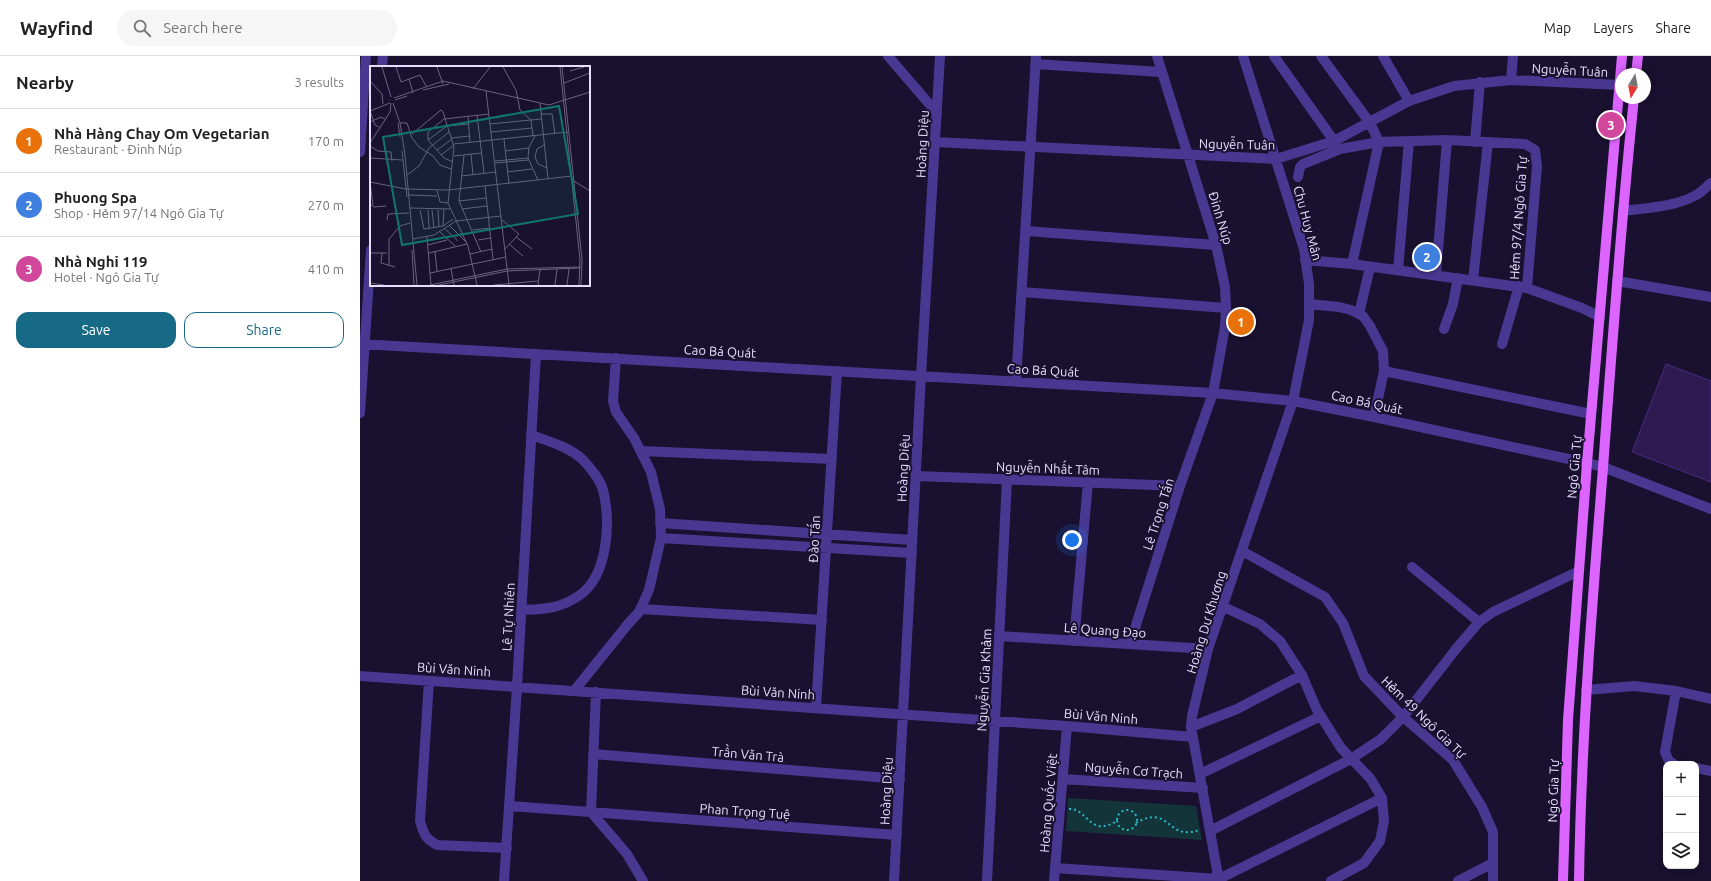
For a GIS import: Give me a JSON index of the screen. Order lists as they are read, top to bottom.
{
  "streets": {
    "main road": ["Ngô Gia Tự"],
    "street": [
      "Nguyễn Tuân",
      "Hoàng Diệu",
      "Đinh Núp",
      "Hẻm 97/4 Ngô Gia Tự",
      "Chu Huy Mân",
      "Cao Bá Quát",
      "Nguyễn Nhất Tâm",
      "Lê Trọng Tấn",
      "Đào Tấn",
      "Lê Tự Nhiên",
      "Hoàng Dư Khương",
      "Lê Quang Đạo",
      "Bùi Văn Ninh",
      "Nguyễn Gia Khảm",
      "Hẻm 49 Ngô Gia Tự",
      "Trần Văn Trà",
      "Nguyễn Cơ Trạch",
      "Hoàng Quốc Việt",
      "Phan Trọng Tuệ"
    ]
  },
  "crossings": [
    ["Nguyễn Tuân", "Hoàng Diệu"],
    ["Nguyễn Tuân", "Đinh Núp"],
    ["Nguyễn Tuân", "Chu Huy Mân"],
    ["Hoàng Diệu", "Cao Bá Quát"],
    ["Hoàng Diệu", "Nguyễn Nhất Tâm"],
    ["Hoàng Diệu", "Bùi Văn Ninh"],
    ["Hoàng Diệu", "Trần Văn Trà"],
    ["Hoàng Diệu", "Phan Trọng Tuệ"],
    ["Đinh Núp", "Cao Bá Quát"],
    ["Đinh Núp", "Lê Trọng Tấn"],
    ["Chu Huy Mân", "Cao Bá Quát"],
    ["Chu Huy Mân", "Hoàng Dư Khương"],
    ["Cao Bá Quát", "Ngô Gia Tự"],
    ["Cao Bá Quát", "Lê Trọng Tấn"],
    ["Cao Bá Quát", "Đào Tấn"],
    ["Cao Bá Quát", "Lê Tự Nhiên"],
    ["Cao Bá Quát", "Hoàng Dư Khương"],
    ["Nguyễn Nhất Tâm", "Lê Trọng Tấn"],
    ["Nguyễn Nhất Tâm", "Nguyễn Gia Khảm"],
    ["Lê Trọng Tấn", "Lê Quang Đạo"],
    ["Đào Tấn", "Bùi Văn Ninh"],
    ["Lê Tự Nhiên", "Bùi Văn Ninh"],
    ["Lê Tự Nhiên", "Phan Trọng Tuệ"],
    ["Hoàng Dư Khương", "Lê Quang Đạo"],
    ["Hoàng Dư Khương", "Bùi Văn Ninh"],
    ["Hoàng Dư Khương", "Hẻm 49 Ngô Gia Tự"],
    ["Hoàng Dư Khương", "Nguyễn Cơ Trạch"],
    ["Lê Quang Đạo", "Nguyễn Gia Khảm"],
    ["Bùi Văn Ninh", "Nguyễn Gia Khảm"],
    ["Bùi Văn Ninh", "Hoàng Quốc Việt"],
    ["Nguyễn Cơ Trạch", "Hoàng Quốc Việt"]
  ],
  "north": "bottom",
  "page": {
    "header": "Wayfind",
    "search": "Search here",
    "nav": ["Map", "Layers", "Share"],
    "heading": ["Nearby", "3 results"],
    "list": [
      {
        "mark": "1",
        "name": "Nhà Hàng Chay Om Vegetarian",
        "note": "Restaurant · Đinh Núp",
        "value": "170 m"
      },
      {
        "mark": "2",
        "name": "Phuong Spa",
        "note": "Shop · Hẻm 97/14 Ngô Gia Tự",
        "value": "270 m"
      },
      {
        "mark": "3",
        "name": "Nhà Nghỉ 119",
        "note": "Hotel · Ngô Gia Tự",
        "value": "410 m"
      }
    ],
    "pins": ["3", "2", "1"],
    "buttons": ["Save", "Share"],
    "map_buttons": ["+", "−"]
  }
}
